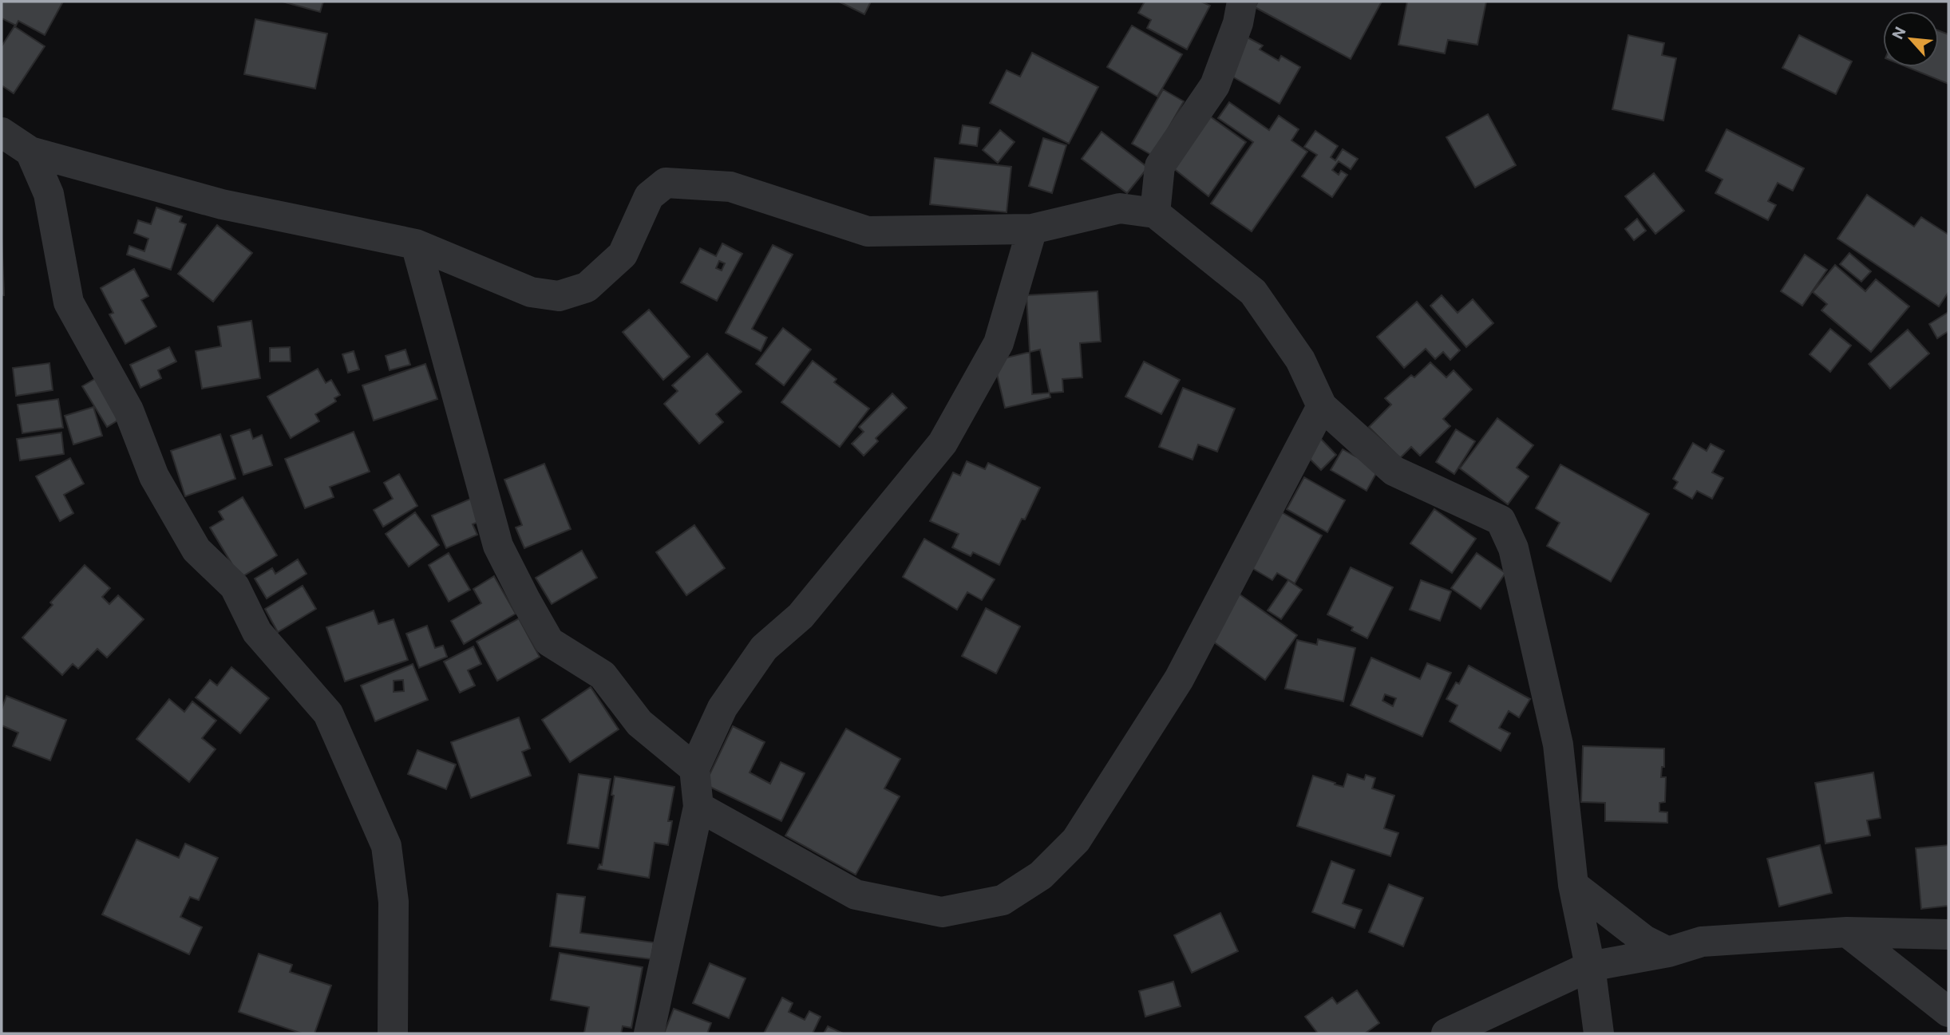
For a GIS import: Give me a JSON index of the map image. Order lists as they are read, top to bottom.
{
  "north": "top left"
}
